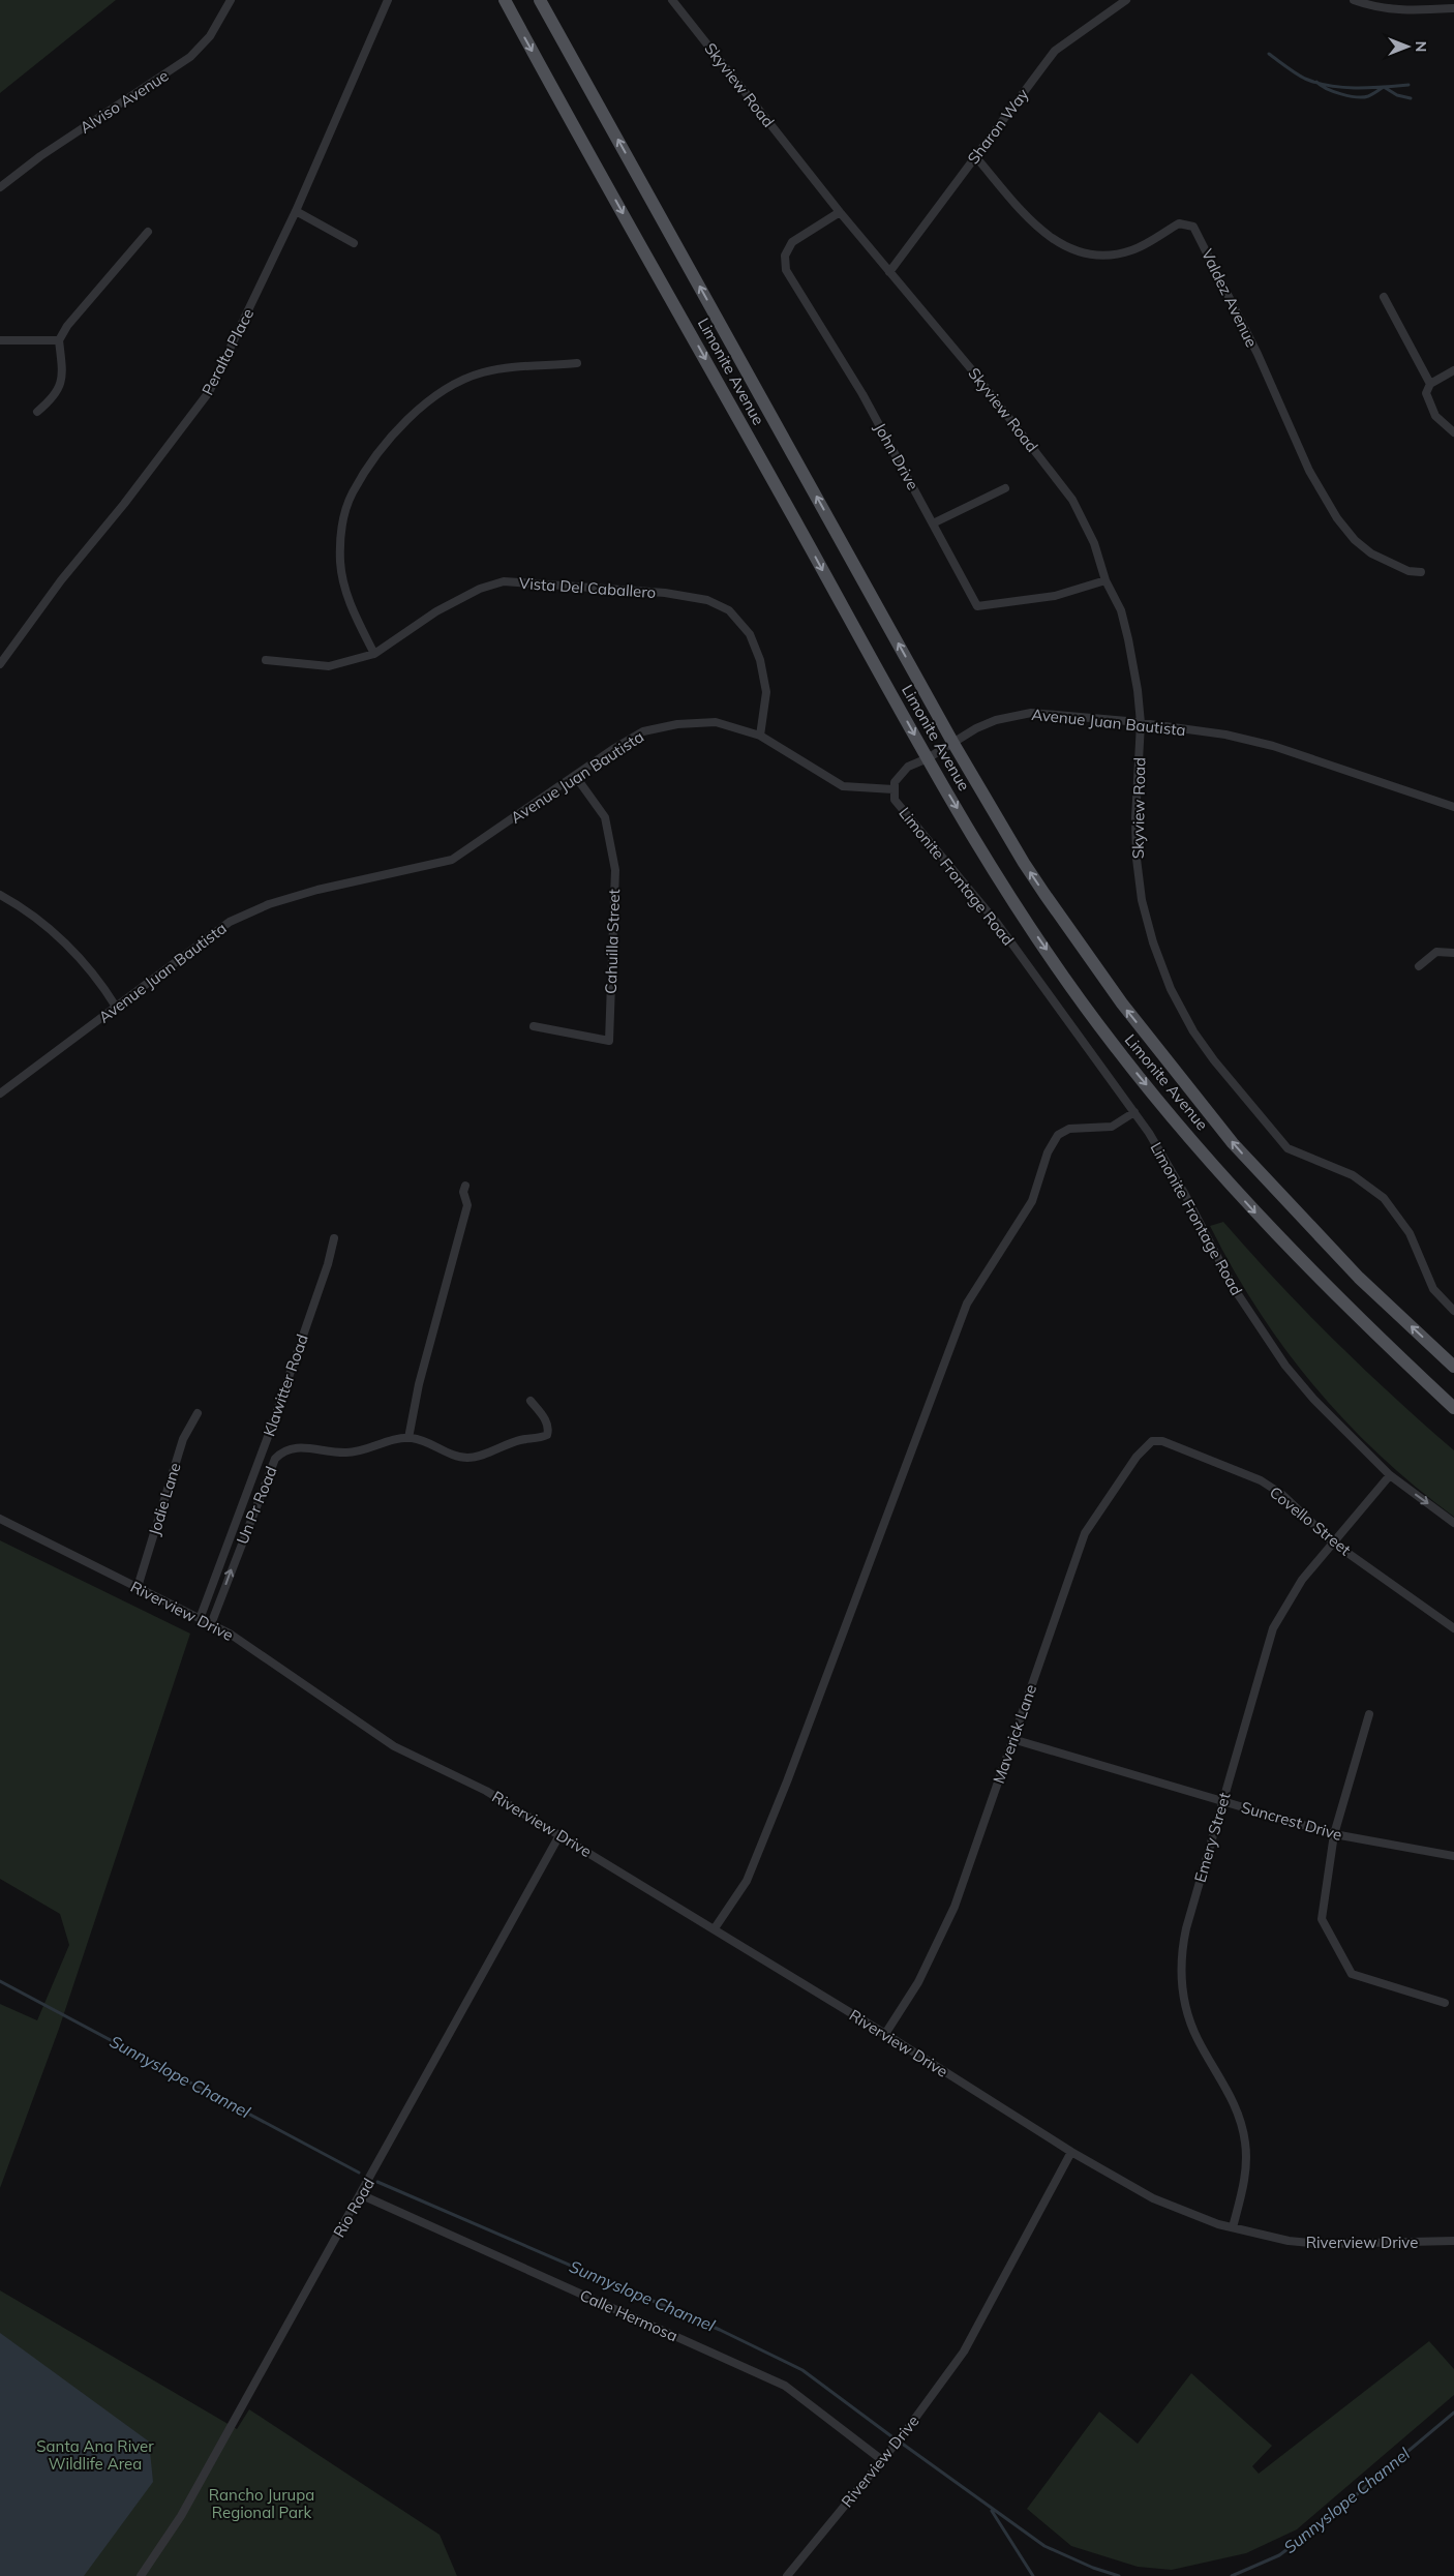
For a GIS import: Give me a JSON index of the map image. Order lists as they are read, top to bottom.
{
  "streets": {
    "main road": ["Limonite Avenue"],
    "street": [
      "Skyview Road",
      "Alviso Avenue",
      "Sharon Way",
      "Valdez Avenue",
      "Peralta Place",
      "John Drive",
      "Vista Del Caballero",
      "Avenue Juan Bautista",
      "Limonite Frontage Road",
      "Cahuilla Street",
      "Klawitter Road",
      "Jodie Lane",
      "Un Pr Road",
      "Covello Street",
      "Riverview Drive",
      "Maverick Lane",
      "Suncrest Drive",
      "Emery Street",
      "Rio Road",
      "Calle Hermosa"
    ]
  },
  "crossings": [
    ["Skyview Road", "Sharon Way"],
    ["Skyview Road", "John Drive"],
    ["Skyview Road", "Avenue Juan Bautista"],
    ["Sharon Way", "Valdez Avenue"],
    ["Limonite Avenue", "Avenue Juan Bautista"],
    ["Vista Del Caballero", "Avenue Juan Bautista"],
    ["Avenue Juan Bautista", "Limonite Frontage Road"],
    ["Avenue Juan Bautista", "Cahuilla Street"],
    ["Limonite Frontage Road", "Emery Street"],
    ["Klawitter Road", "Riverview Drive"],
    ["Jodie Lane", "Riverview Drive"],
    ["Un Pr Road", "Riverview Drive"],
    ["Covello Street", "Maverick Lane"],
    ["Covello Street", "Emery Street"],
    ["Riverview Drive", "Maverick Lane"],
    ["Riverview Drive", "Emery Street"],
    ["Riverview Drive", "Rio Road"],
    ["Riverview Drive", "Calle Hermosa"],
    ["Maverick Lane", "Suncrest Drive"],
    ["Suncrest Drive", "Emery Street"],
    ["Rio Road", "Calle Hermosa"]
  ],
  "one_way": ["Un Pr Road"],
  "water": ["Sunnyslope Channel"],
  "parks": ["Santa Ana River Wildlife Area", "Rancho Jurupa Regional Park"],
  "north": "right"
}
